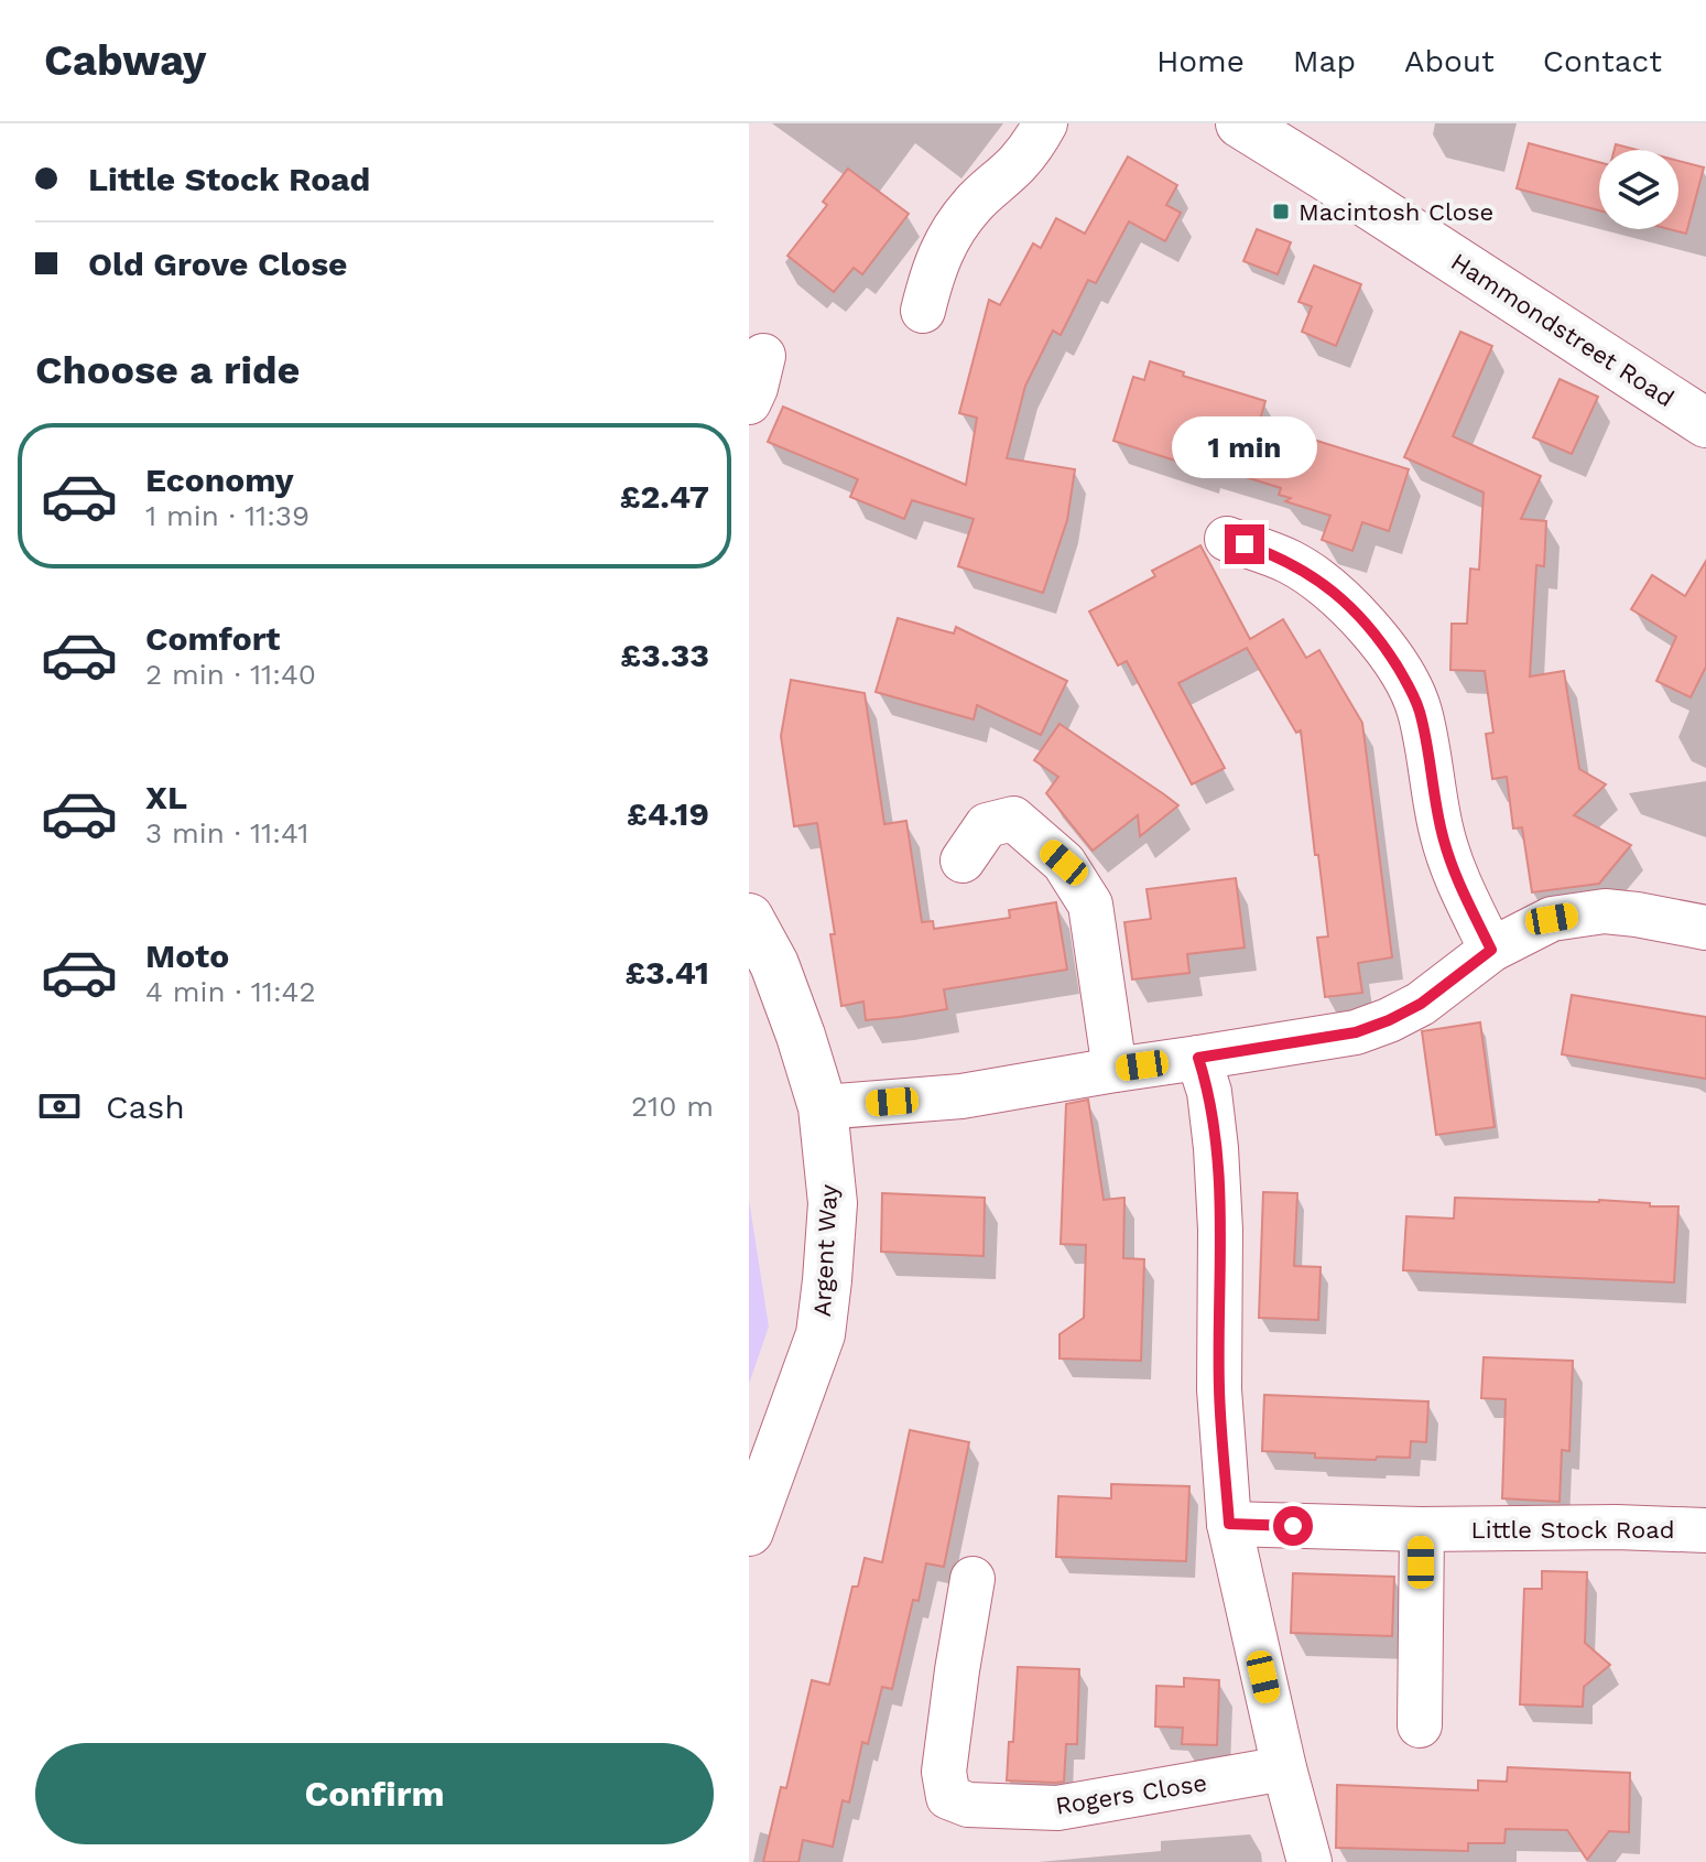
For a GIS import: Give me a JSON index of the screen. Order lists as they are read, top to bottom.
{
  "streets": {
    "street": [
      "Hammondstreet Road",
      "Argent Way",
      "Little Stock Road",
      "Rogers Close"
    ]
  },
  "places": {
    "transit": ["Macintosh Close"]
  },
  "page": {
    "header": "Cabway",
    "nav": [
      "Home",
      "Map",
      "About",
      "Contact"
    ],
    "banner": ["Little Stock Road", "Old Grove Close"],
    "heading": "Choose a ride",
    "bubble": "1 min",
    "list": [
      {
        "name": "Economy",
        "note": "1 min · 11:39",
        "value": "£2.47"
      },
      {
        "name": "Comfort",
        "note": "2 min · 11:40",
        "value": "£3.33"
      },
      {
        "name": "XL",
        "note": "3 min · 11:41",
        "value": "£4.19"
      },
      {
        "name": "Moto",
        "note": "4 min · 11:42",
        "value": "£3.41"
      }
    ],
    "pay": ["Cash", "210 m"],
    "buttons": "Confirm"
  }
}
